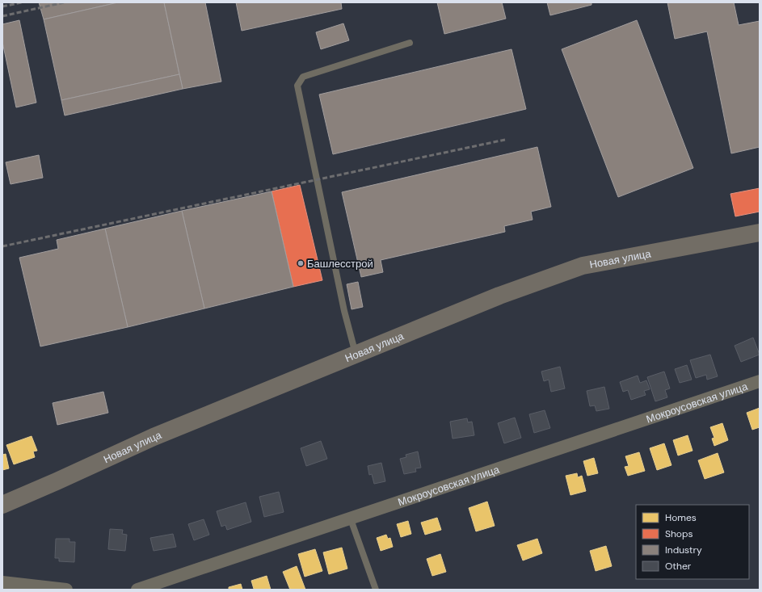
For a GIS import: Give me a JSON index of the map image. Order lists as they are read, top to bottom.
{
  "streets": {
    "main road": ["Новая улица"],
    "street": ["Мокроусовская улица"]
  },
  "places": ["Башлесстрой"],
  "legend": [
    "Homes",
    "Shops",
    "Industry",
    "Other"
  ]
}
